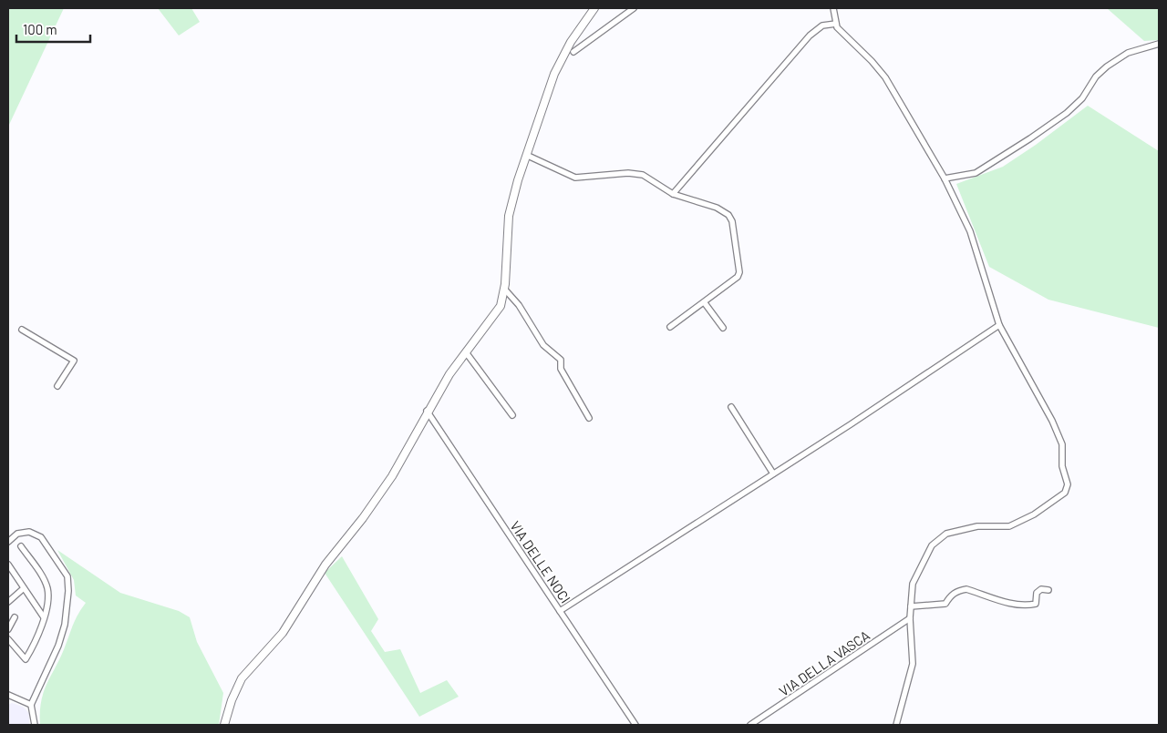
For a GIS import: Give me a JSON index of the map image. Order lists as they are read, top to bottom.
{
  "streets": {
    "street": ["VIA DELLE NOCI", "VIA DELLA VASCA"]
  },
  "scale_bar": "100 m"
}
